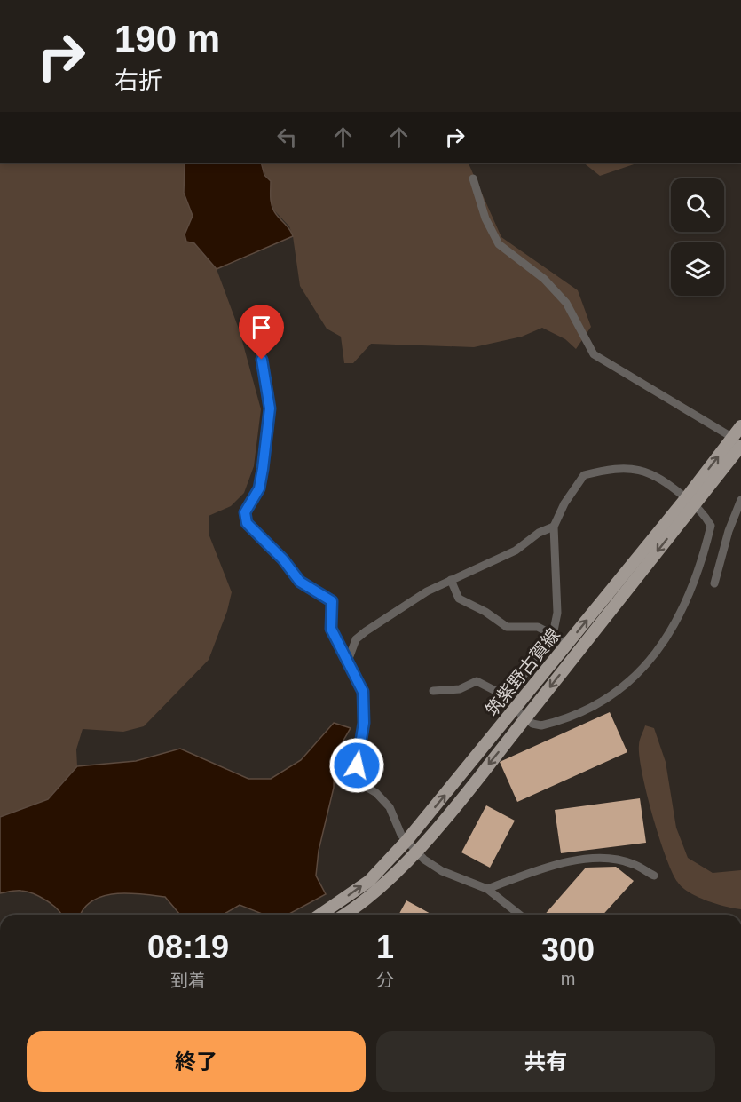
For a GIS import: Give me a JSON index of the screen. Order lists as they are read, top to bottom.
{
  "streets": {
    "main road": ["筑紫野古賀線"]
  },
  "page": {
    "turn": ["190 m", "右折"],
    "eta": [
      "08:19",
      "到着",
      "1",
      "分",
      "300",
      "m"
    ],
    "buttons": ["終了", "共有"]
  }
}
